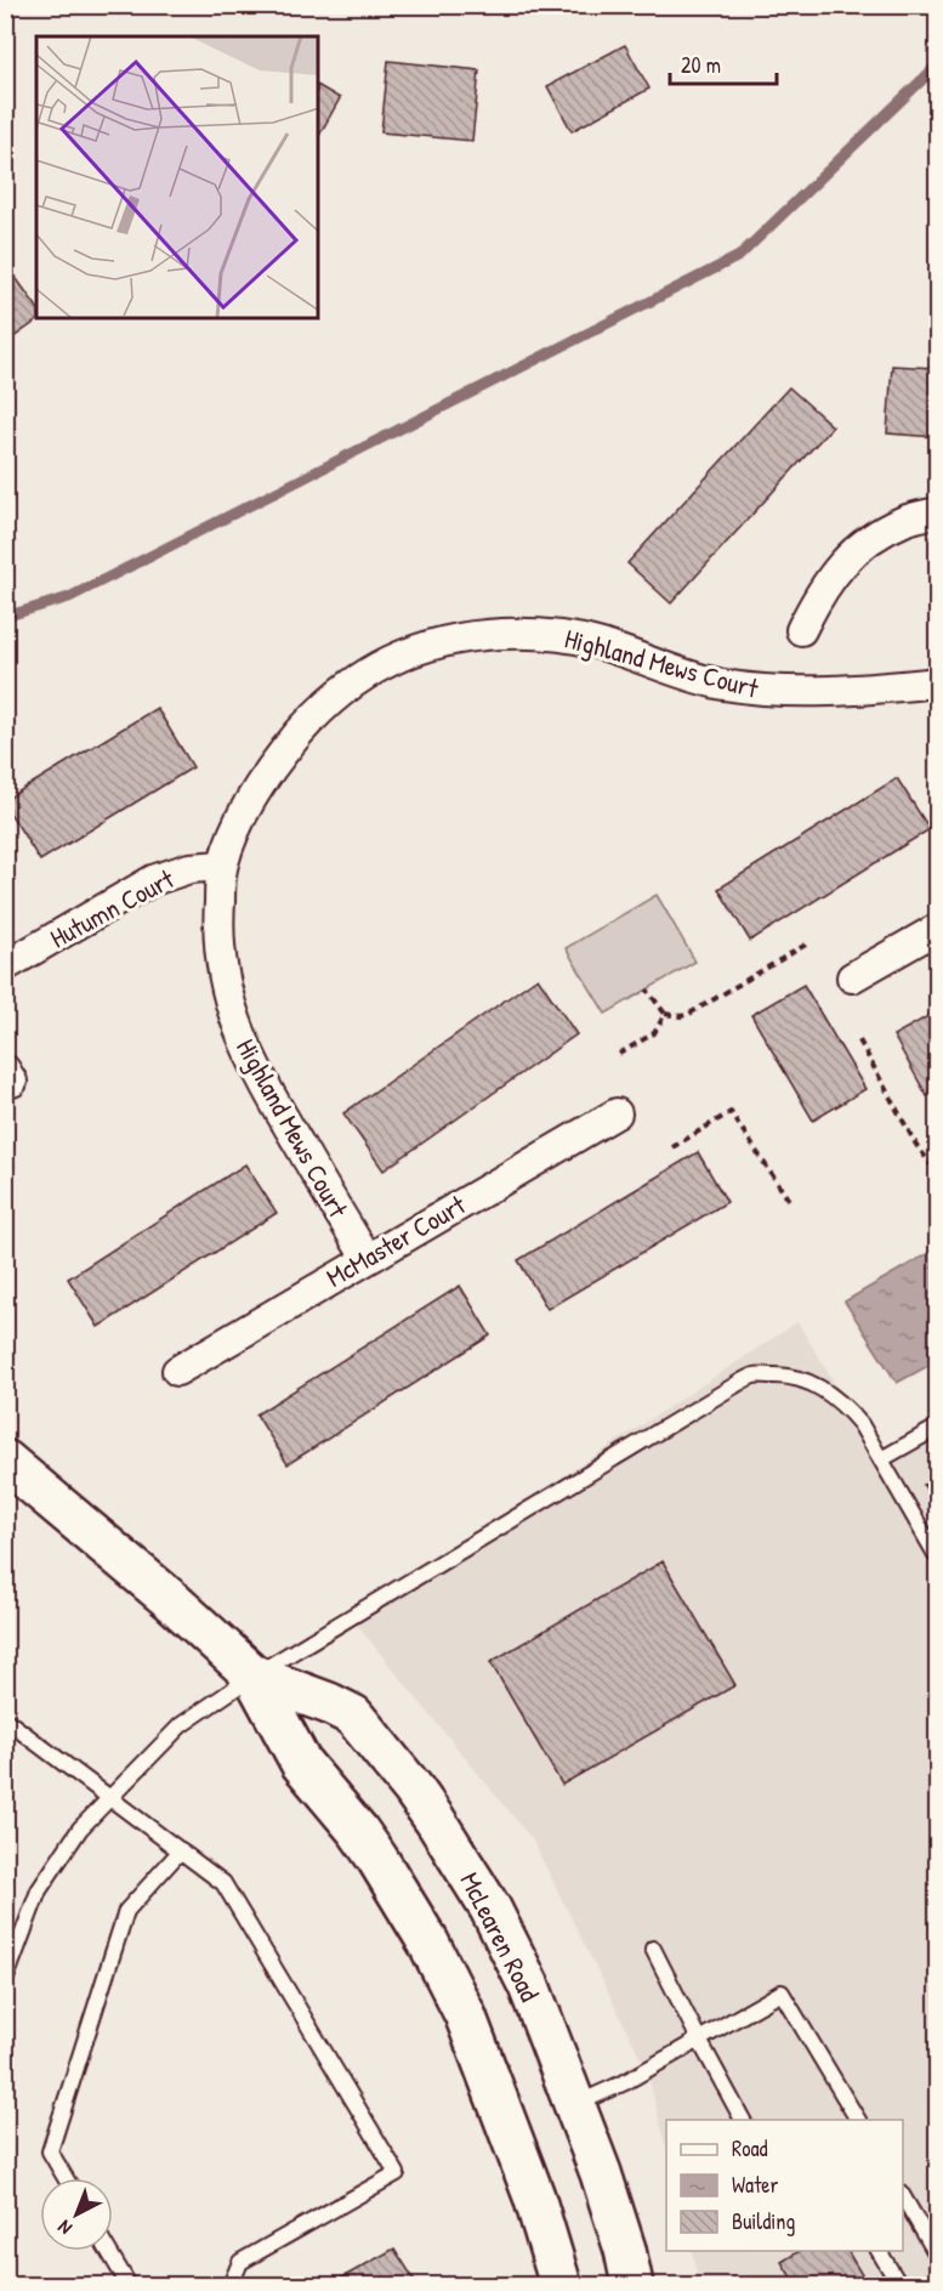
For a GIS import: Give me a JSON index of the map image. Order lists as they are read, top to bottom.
{
  "streets": {
    "main road": ["McLearen Road"],
    "street": ["Highland Mews Court", "Hutumn Court", "McMaster Court"]
  },
  "crossings": [
    ["Highland Mews Court", "Hutumn Court"],
    ["Highland Mews Court", "McMaster Court"]
  ],
  "legend": ["Road", "Water", "Building"],
  "scale_bar": "20 m",
  "north": "bottom left"
}
